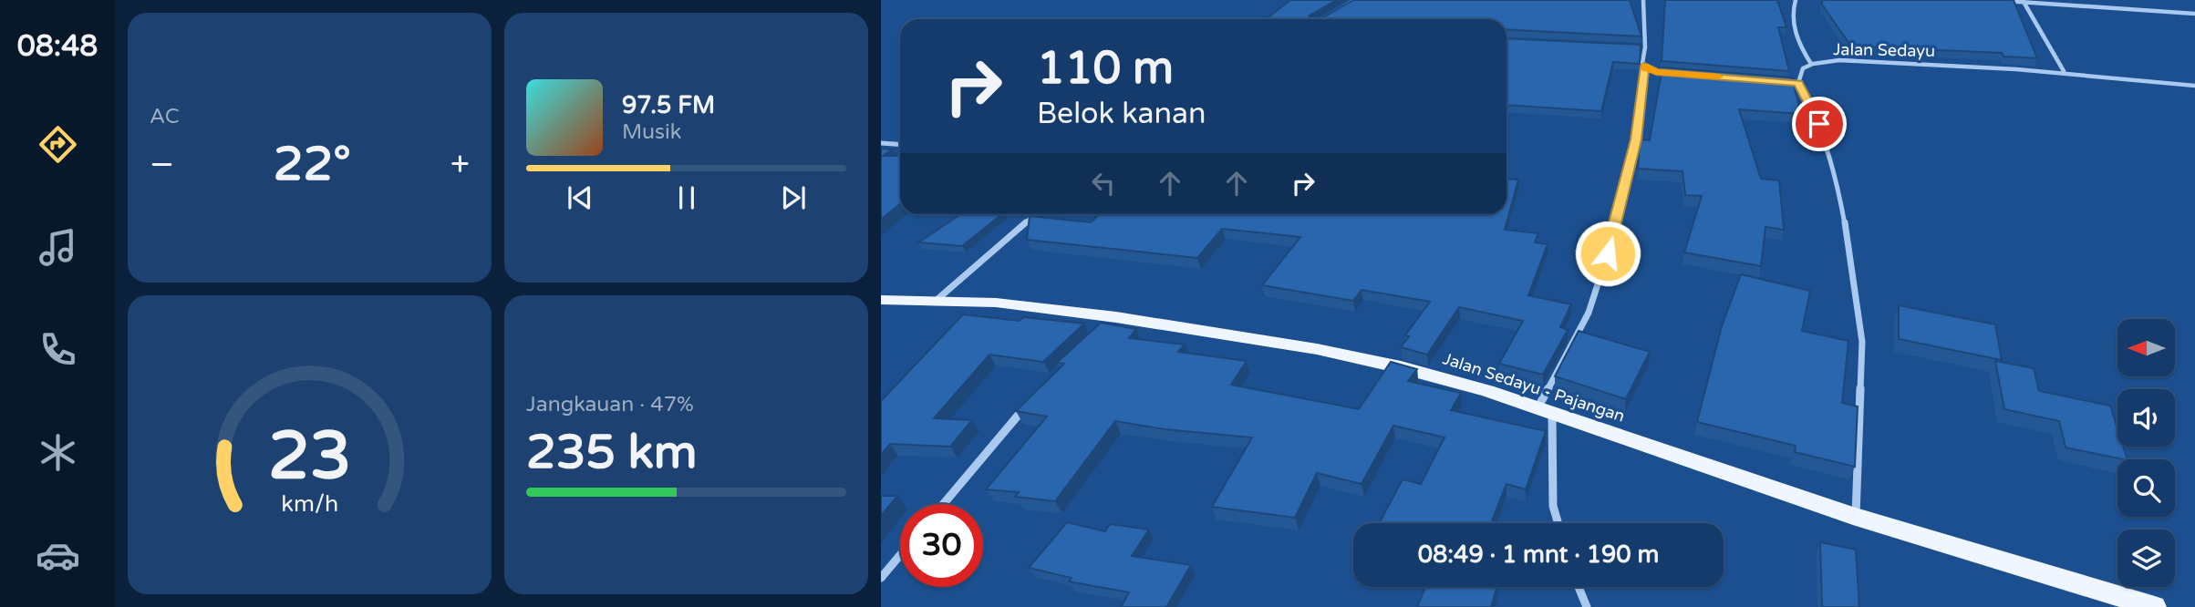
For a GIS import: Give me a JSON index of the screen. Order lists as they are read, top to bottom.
{
  "streets": {
    "main road": ["Jalan Sedayu - Pajangan"],
    "street": ["Jalan Sedayu"]
  },
  "north": "left",
  "page": {
    "tabs": "08:48",
    "tile": [
      "AC",
      ["Jangkauan · 47%", "235 km"]
    ],
    "turn": ["110 m", "Belok kanan"],
    "song": ["97.5 FM", "Musik"],
    "heat": ["−", "22°", "+"],
    "limit": "30",
    "trip": "08:49 · 1 mnt · 190 m",
    "gauge": ["23", "km/h"]
  }
}
